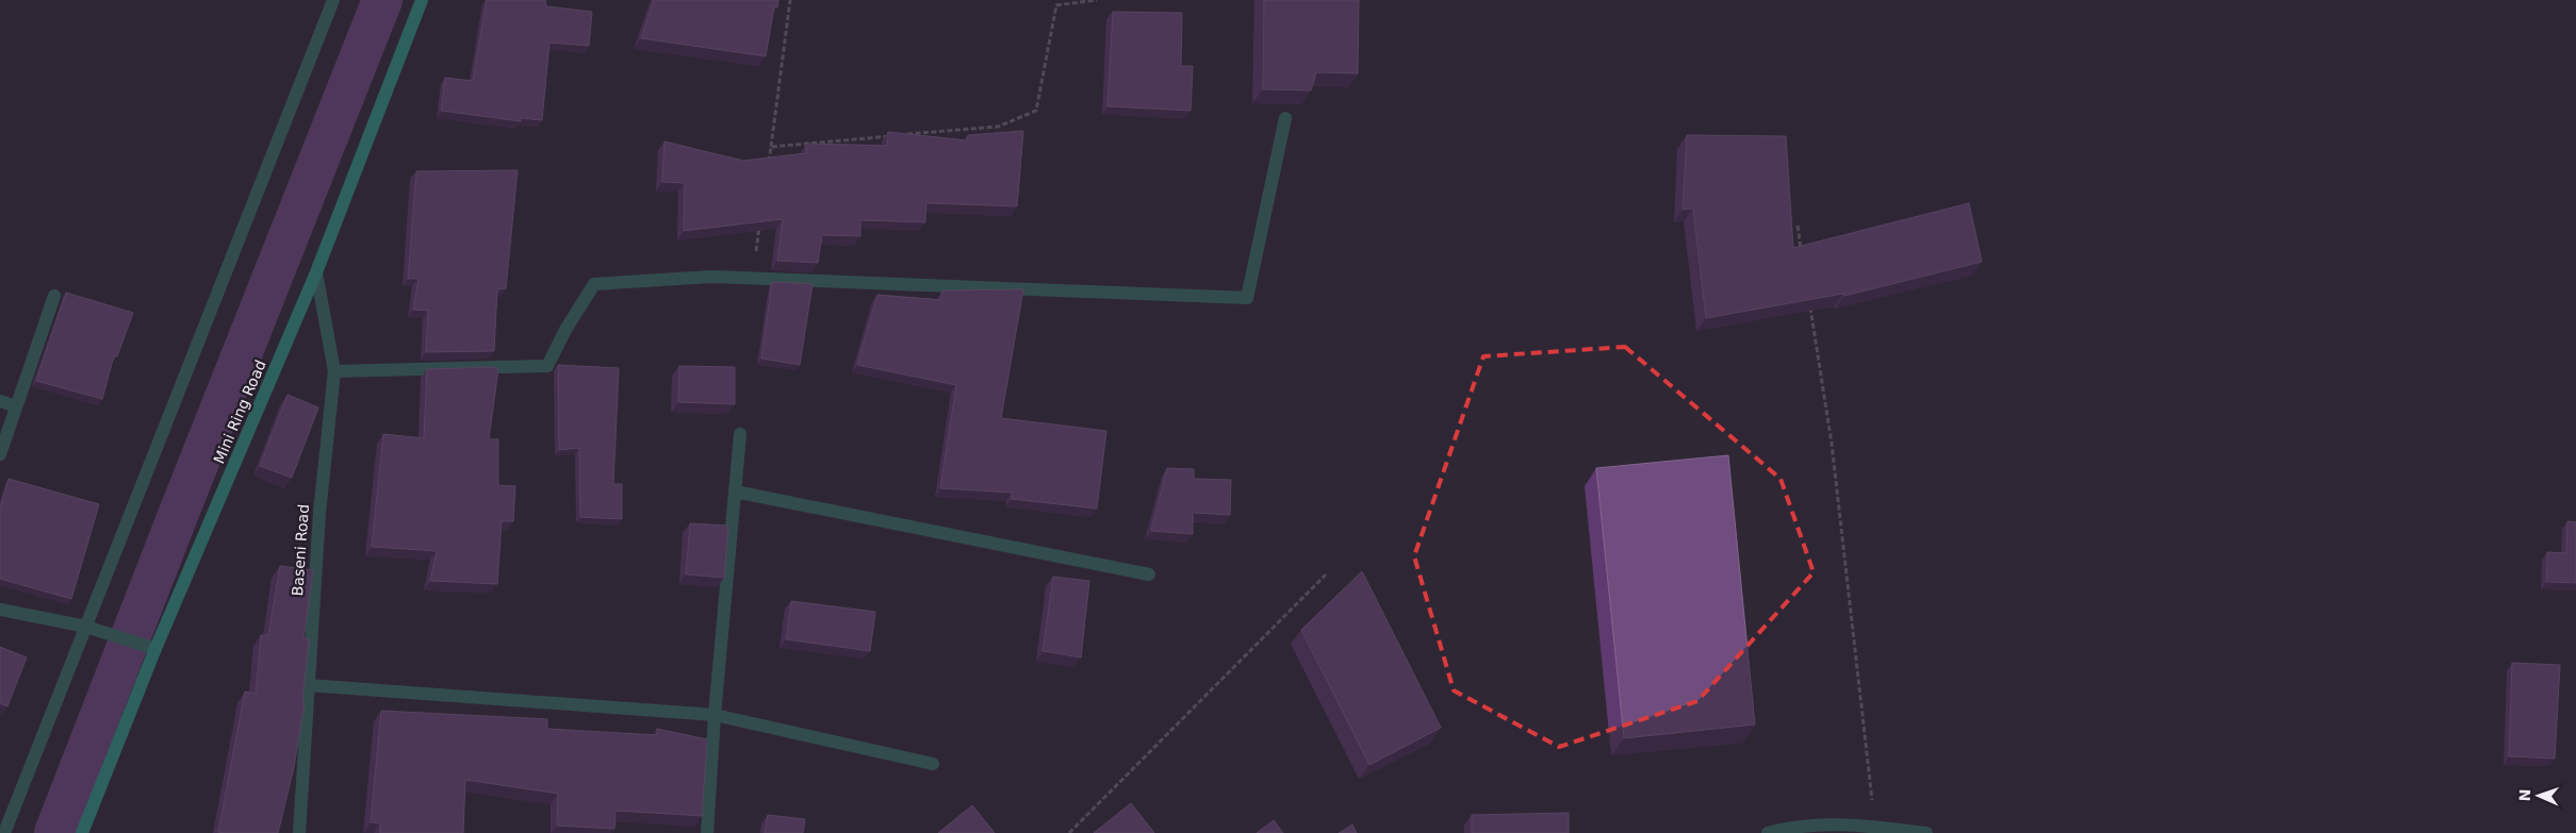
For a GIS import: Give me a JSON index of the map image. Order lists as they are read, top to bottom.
{
  "streets": {
    "main road": ["Mini Ring Road"],
    "street": ["Baseni Road"]
  },
  "crossings": [
    ["Mini Ring Road", "Baseni Road"]
  ],
  "north": "left"
}
